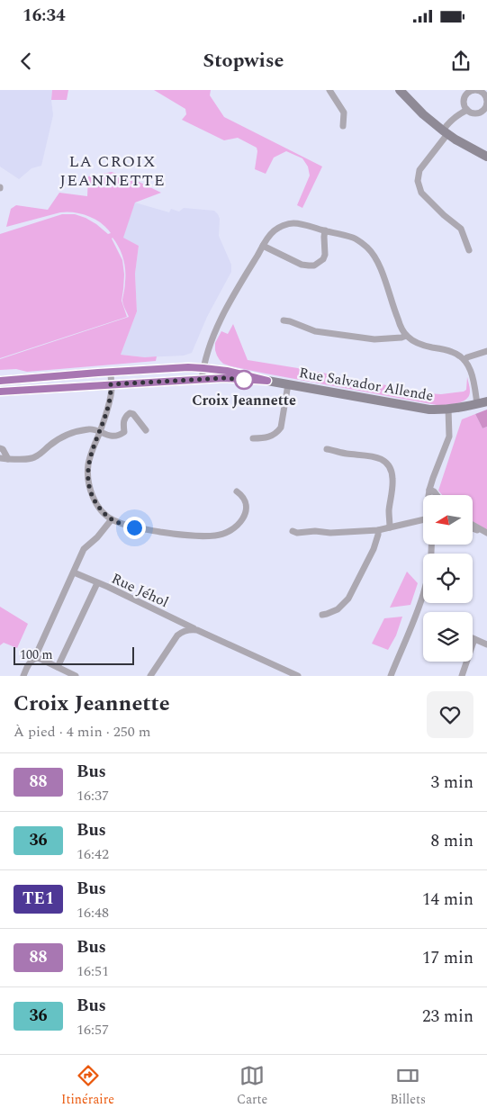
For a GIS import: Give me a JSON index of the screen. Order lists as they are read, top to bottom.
{
  "streets": {
    "street": ["Rue Salvador Allende", "Rue Jéhol"]
  },
  "districts": ["LA CROIX JEANNETTE"],
  "places": ["Croix Jeannette"],
  "lines": ["bus line 88"],
  "scale_bar": "100 m",
  "north": "left",
  "page": {
    "status": "16:34",
    "header": "Stopwise",
    "scale": "100 m",
    "heading": ["Croix Jeannette", "À pied · 4 min · 250 m"],
    "list": [
      {
        "mark": "88",
        "name": "Bus",
        "note": "16:37",
        "value": "3 min"
      },
      {
        "mark": "36",
        "name": "Bus",
        "note": "16:42",
        "value": "8 min"
      },
      {
        "mark": "TE1",
        "name": "Bus",
        "note": "16:48",
        "value": "14 min"
      },
      {
        "mark": "88",
        "name": "Bus",
        "note": "16:51",
        "value": "17 min"
      },
      {
        "mark": "36",
        "name": "Bus",
        "note": "16:57",
        "value": "23 min"
      }
    ],
    "tabs": ["Itinéraire", "Carte", "Billets"]
  }
}
